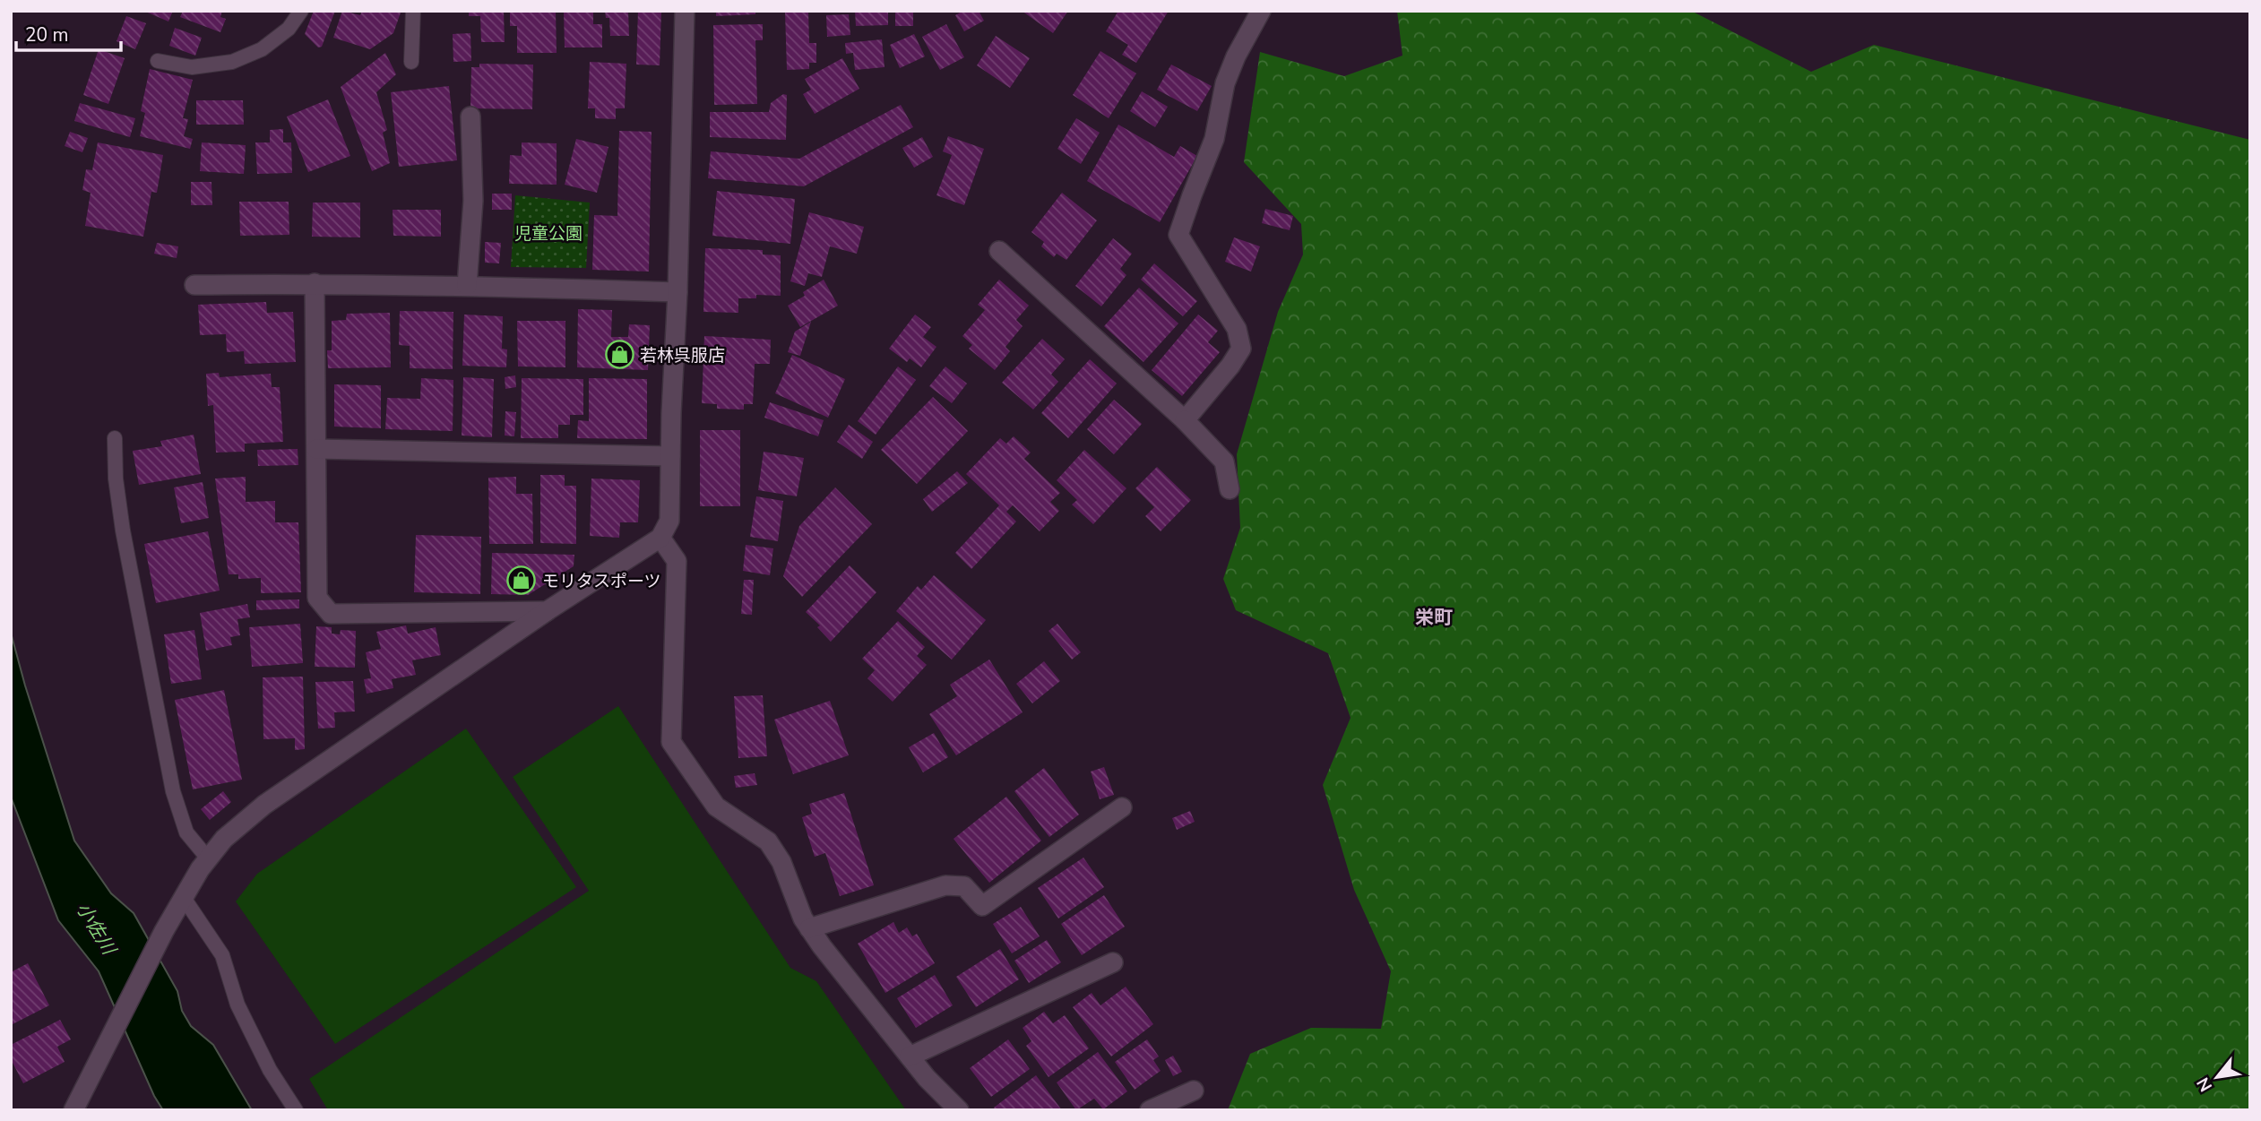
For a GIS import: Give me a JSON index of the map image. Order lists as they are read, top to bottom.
{
  "districts": ["栄町"],
  "water": ["小佐川"],
  "parks": ["児童公園"],
  "places": {
    "shop": ["若林呉服店", "モリタスポーツ"]
  },
  "scale_bar": "20 m",
  "north": "bottom left"
}
